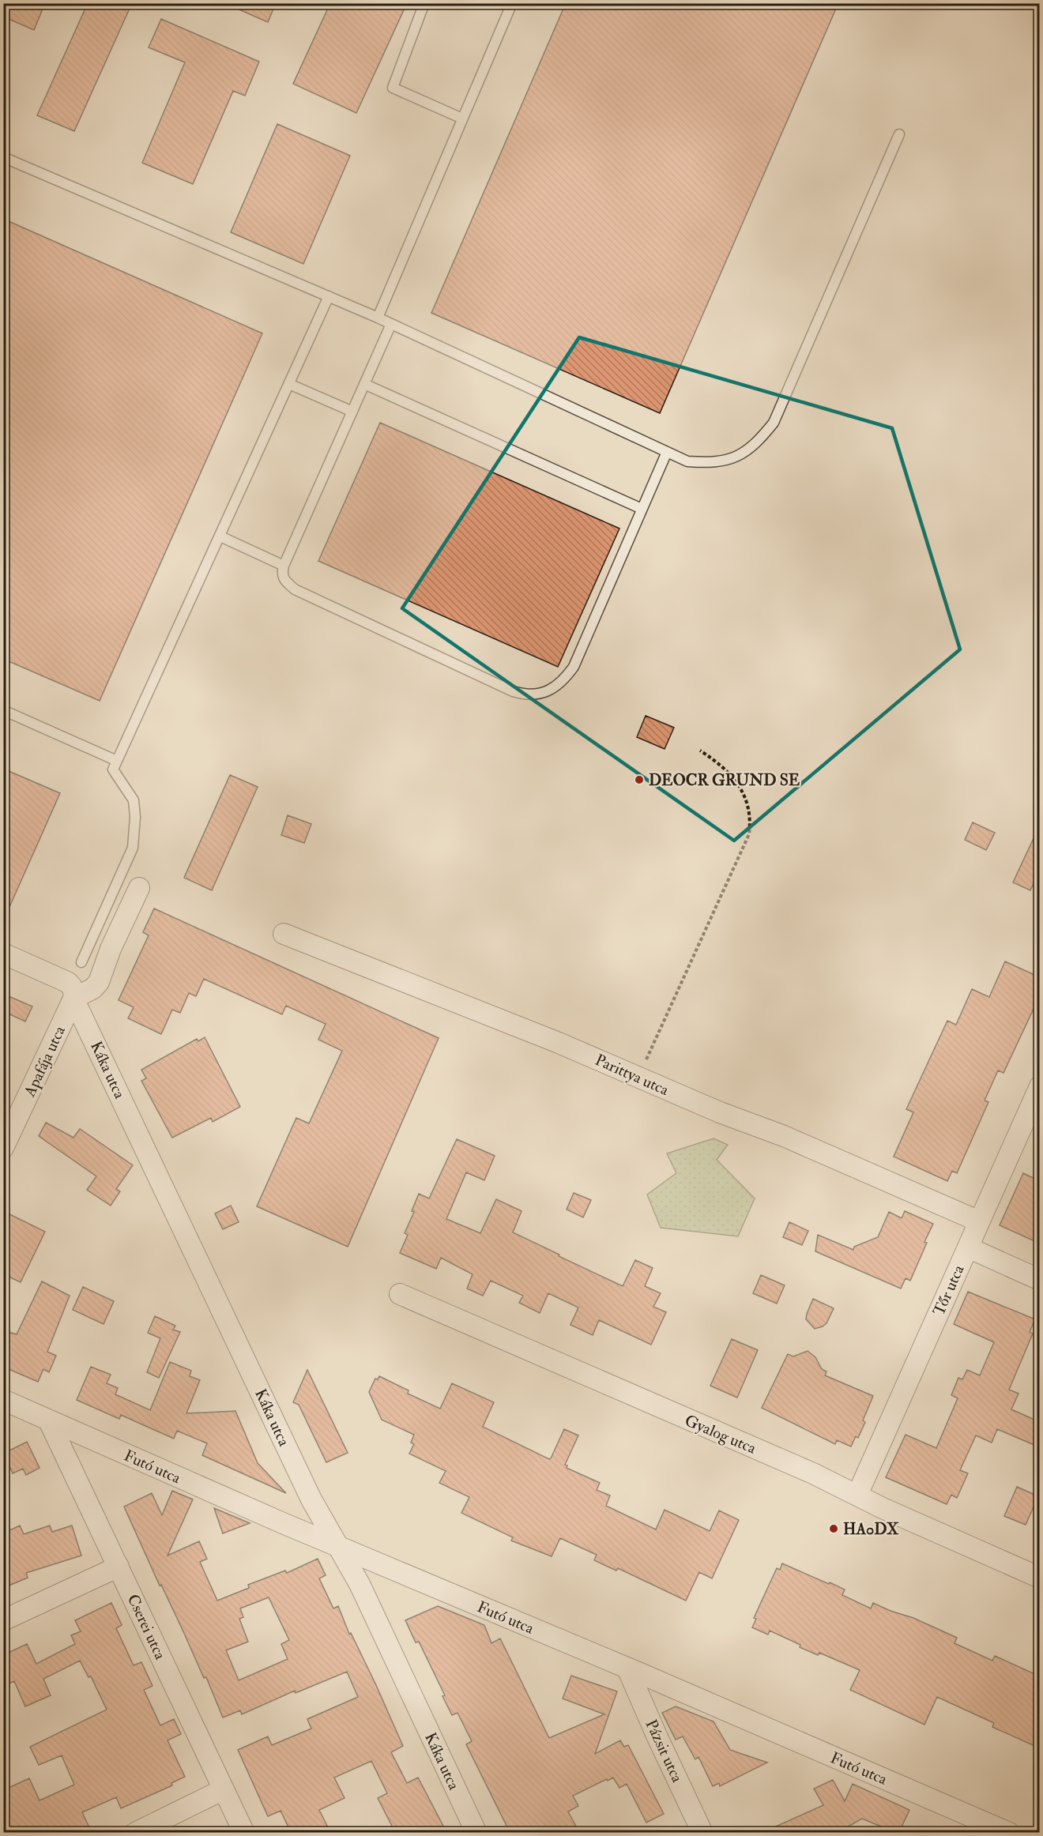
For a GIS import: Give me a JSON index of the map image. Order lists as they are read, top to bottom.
{
  "streets": {
    "street": [
      "Apafája utca",
      "Káka utca",
      "Parittya utca",
      "Tőr utca",
      "Gyalog utca",
      "Futó utca",
      "Cserei utca",
      "Pázsit utca"
    ]
  },
  "crossings": [
    ["Apafája utca", "Káka utca"],
    ["Káka utca", "Futó utca"],
    ["Parittya utca", "Tőr utca"],
    ["Tőr utca", "Gyalog utca"],
    ["Futó utca", "Cserei utca"],
    ["Futó utca", "Pázsit utca"]
  ],
  "places": ["DEOCR GRUND SE", "HA0DX"]
}
